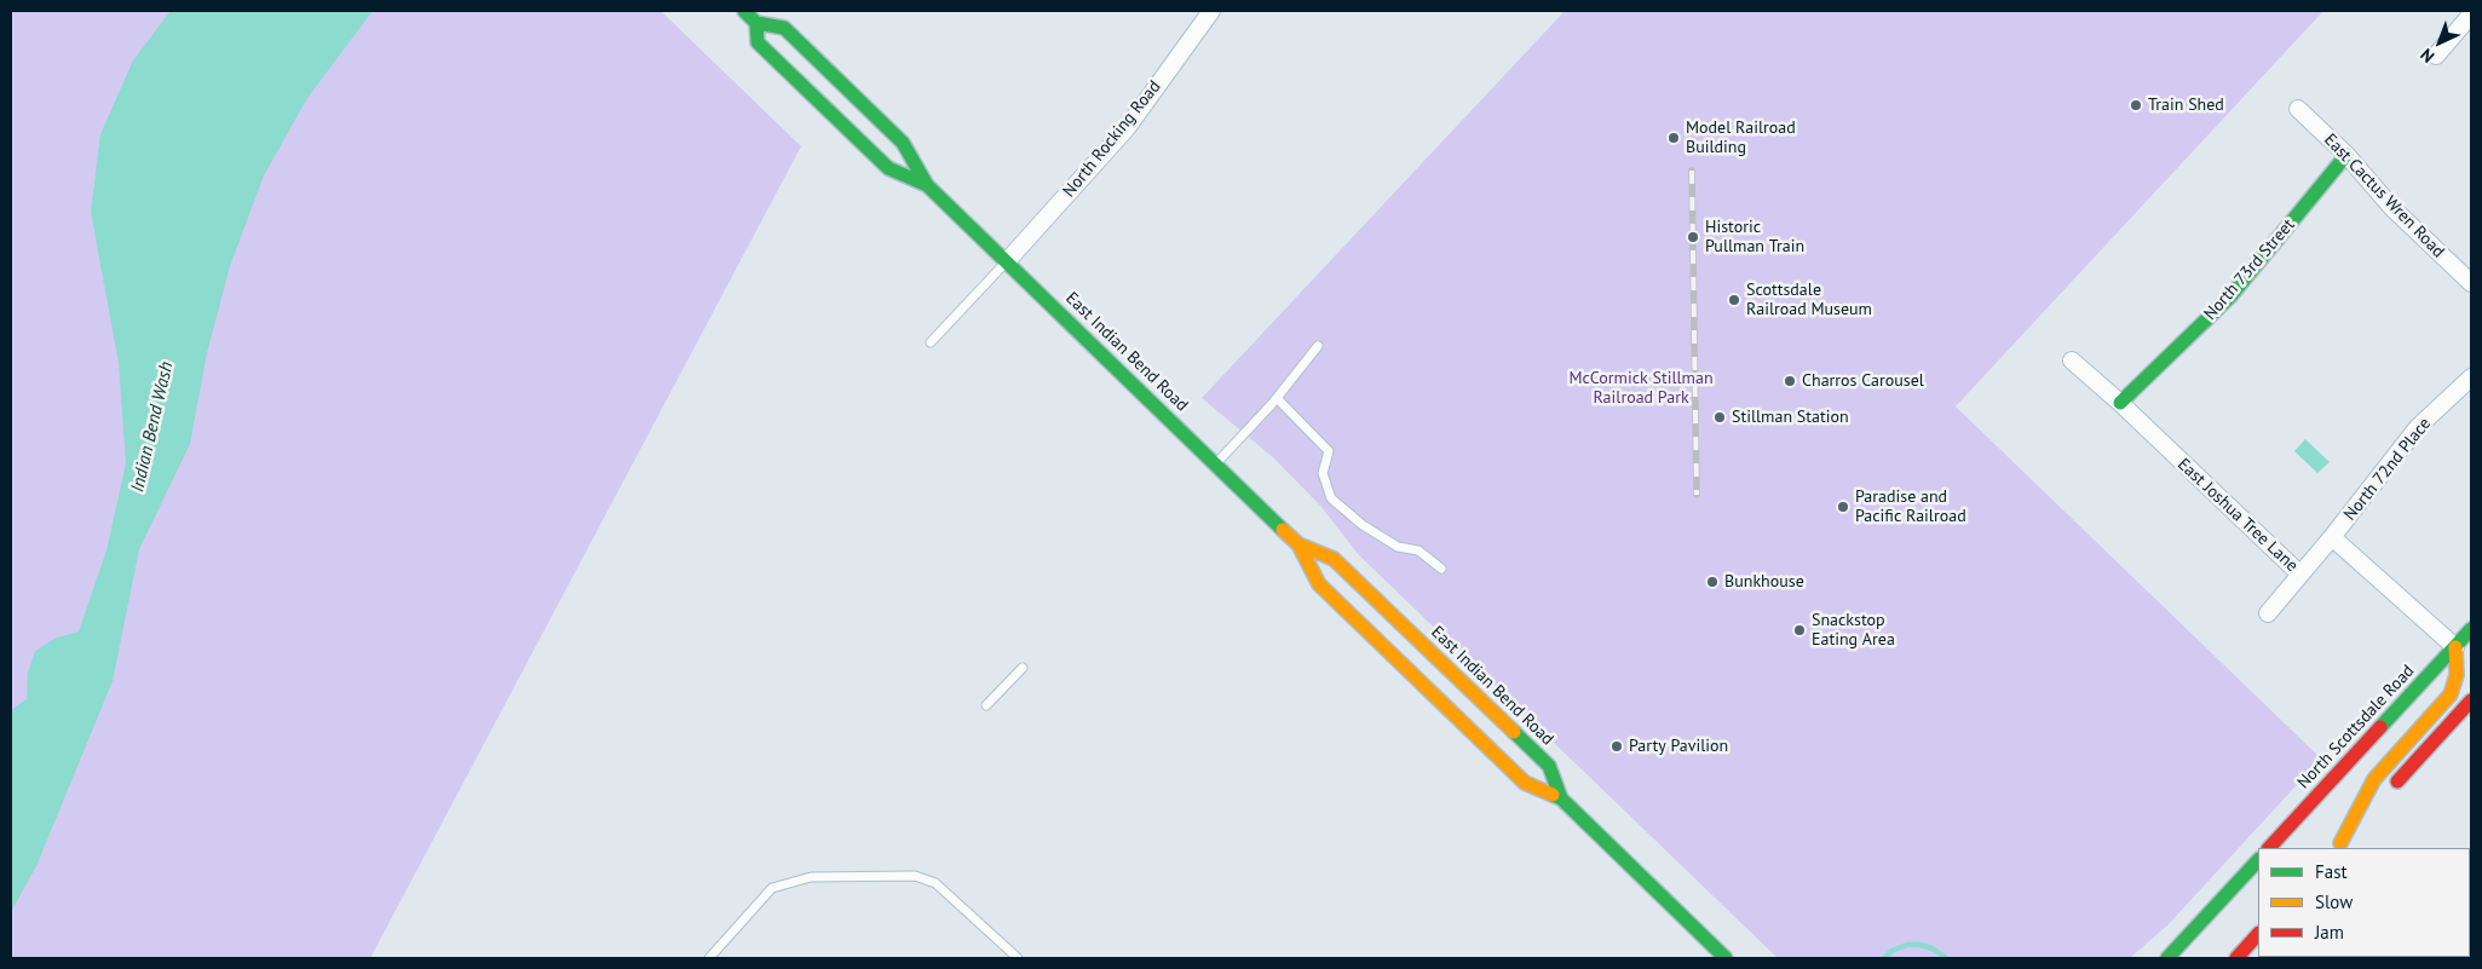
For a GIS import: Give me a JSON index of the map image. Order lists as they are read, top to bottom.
{
  "streets": {
    "main road": ["North 73rd Street", "East Indian Bend Road", "North Scottsdale Road"],
    "street": [
      "North Rocking Road",
      "East Cactus Wren Road",
      "North 72nd Place",
      "East Joshua Tree Lane"
    ]
  },
  "crossings": [
    ["North Rocking Road", "East Indian Bend Road"],
    ["East Cactus Wren Road", "North 73rd Street"],
    ["North 73rd Street", "East Joshua Tree Lane"],
    ["North 72nd Place", "East Joshua Tree Lane"]
  ],
  "water": ["Indian Bend Wash"],
  "parks": ["McCormick Stillman Railroad Park"],
  "places": [
    "Train Shed",
    "Model Railroad Building",
    "Historic Pullman Train",
    "Scottsdale Railroad Museum",
    "Charros Carousel",
    "Stillman Station",
    "Paradise and Pacific Railroad",
    "Bunkhouse",
    "Snackstop Eating Area",
    "Party Pavilion"
  ],
  "legend": ["Fast", "Slow", "Jam"],
  "north": "bottom left"
}
